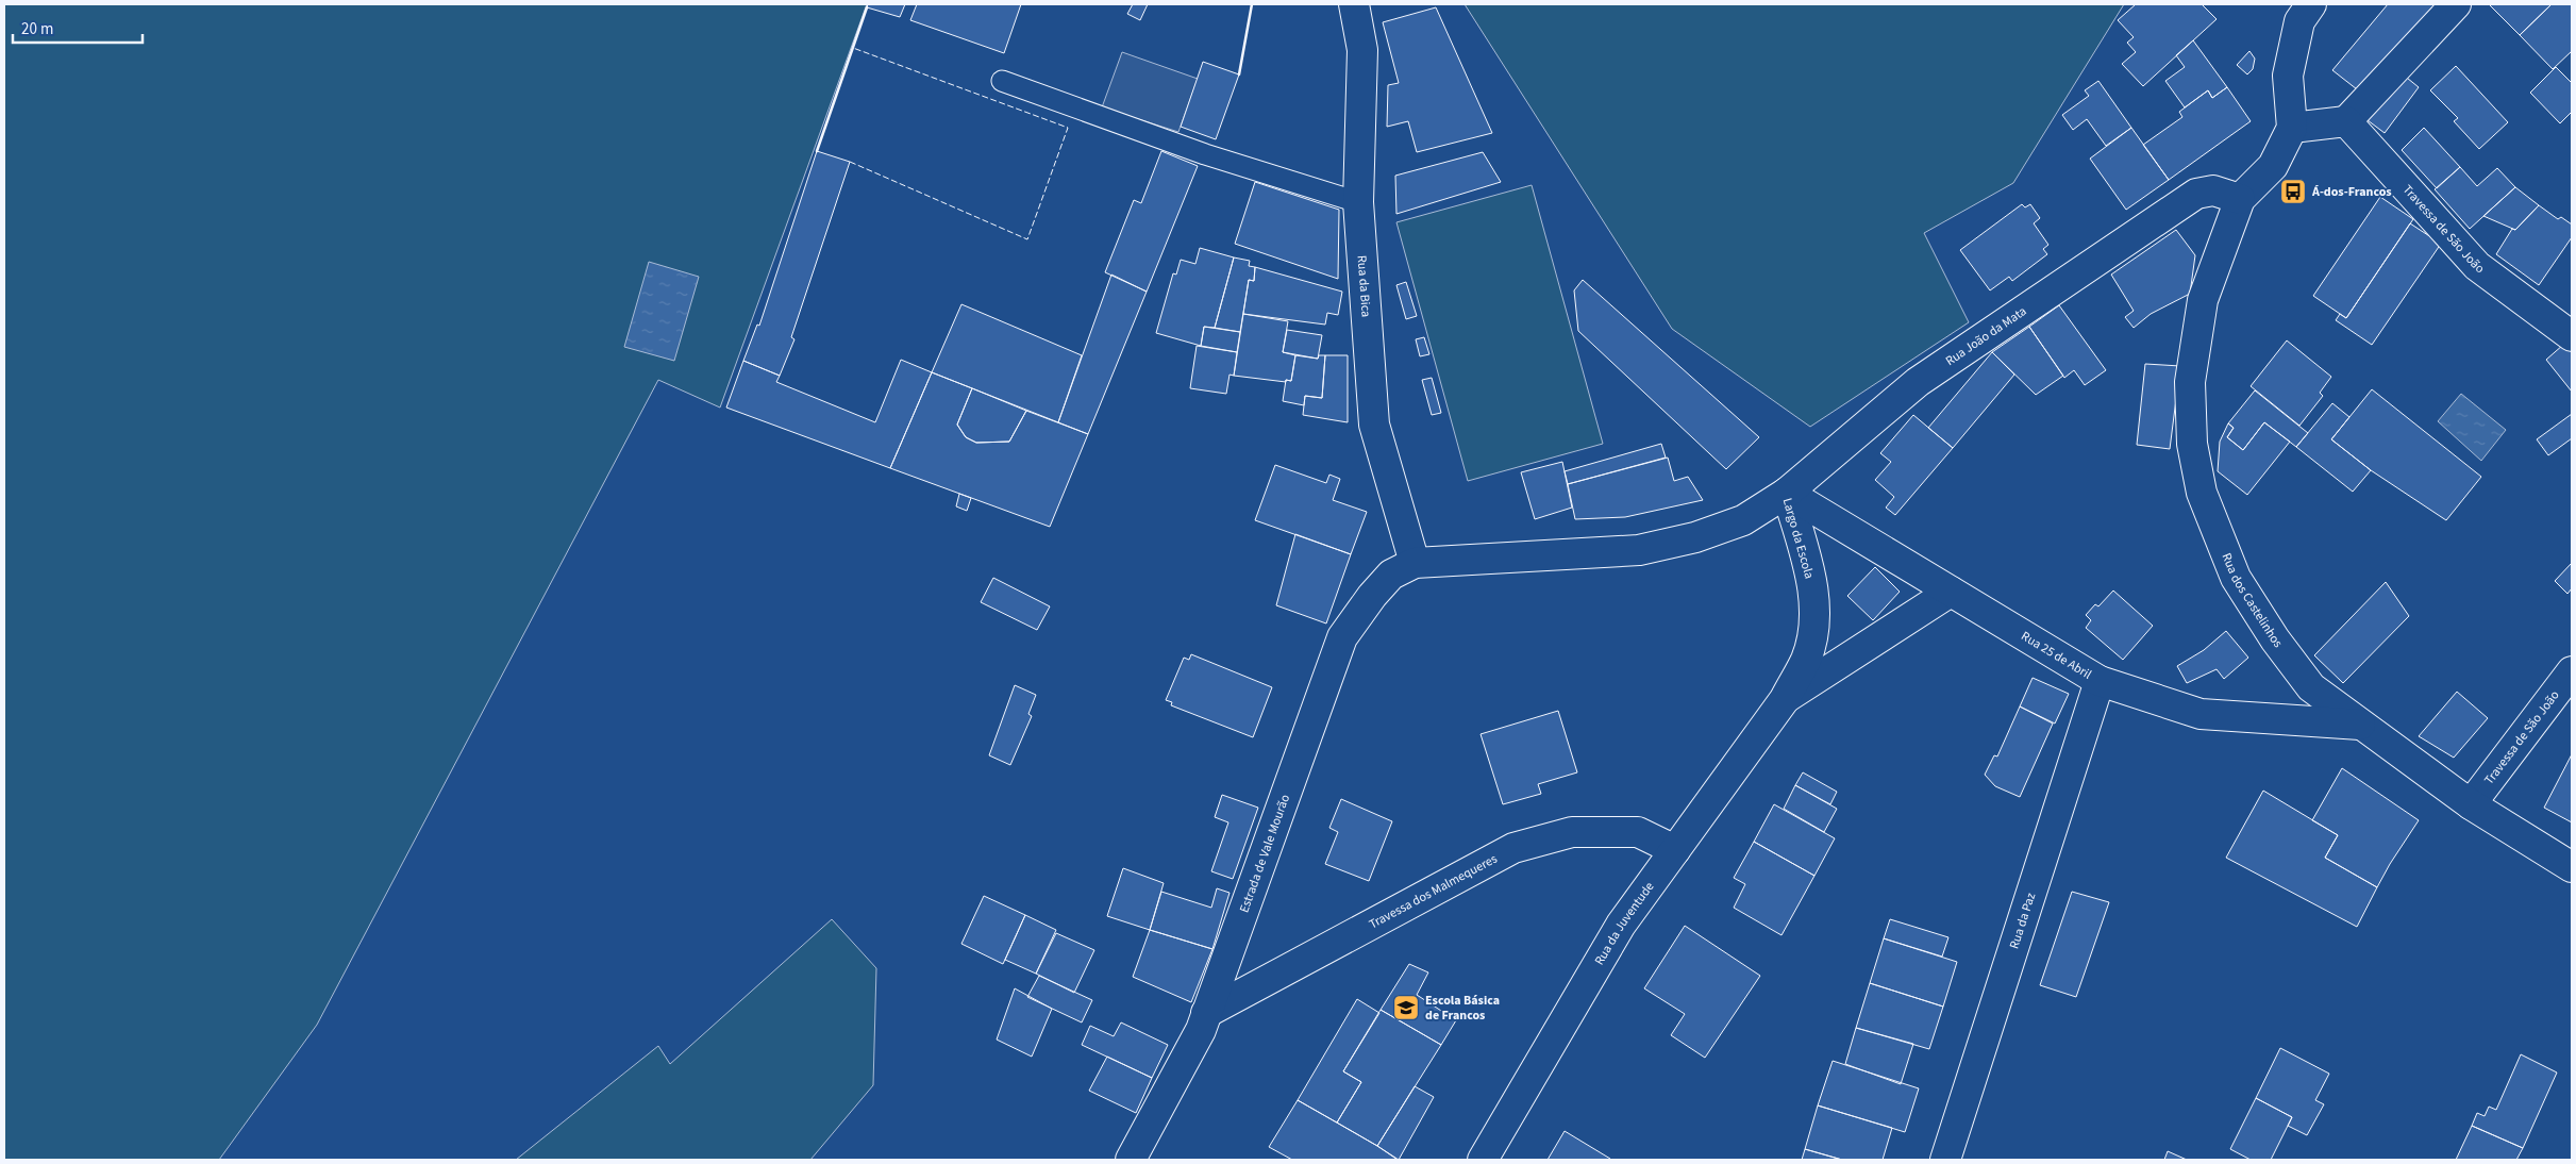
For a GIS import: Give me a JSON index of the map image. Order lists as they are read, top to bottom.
{
  "streets": {
    "street": [
      "Travessa de São João",
      "Rua da Bica",
      "Rua João da Mata",
      "Largo da Escola",
      "Rua dos Castelinhos",
      "Rua 25 de Abril",
      "Estrada de Vale Mourão",
      "Travessa dos Malmequeres",
      "Rua da Paz",
      "Rua da Juventude"
    ]
  },
  "crossings": [
    ["Travessa de São João", "Rua dos Castelinhos"],
    ["Rua da Bica", "Largo da Escola"],
    ["Rua da Bica", "Estrada de Vale Mourão"],
    ["Rua João da Mata", "Largo da Escola"],
    ["Rua João da Mata", "Rua dos Castelinhos"],
    ["Rua João da Mata", "Rua 25 de Abril"],
    ["Largo da Escola", "Rua 25 de Abril"],
    ["Largo da Escola", "Estrada de Vale Mourão"],
    ["Largo da Escola", "Rua da Juventude"],
    ["Rua dos Castelinhos", "Rua 25 de Abril"],
    ["Rua 25 de Abril", "Rua da Paz"],
    ["Estrada de Vale Mourão", "Travessa dos Malmequeres"],
    ["Travessa dos Malmequeres", "Rua da Juventude"]
  ],
  "places": {
    "bus stop": ["Á-dos-Francos"],
    "school or university": ["Escola Básica de Francos"]
  },
  "scale_bar": "20 m"
}
